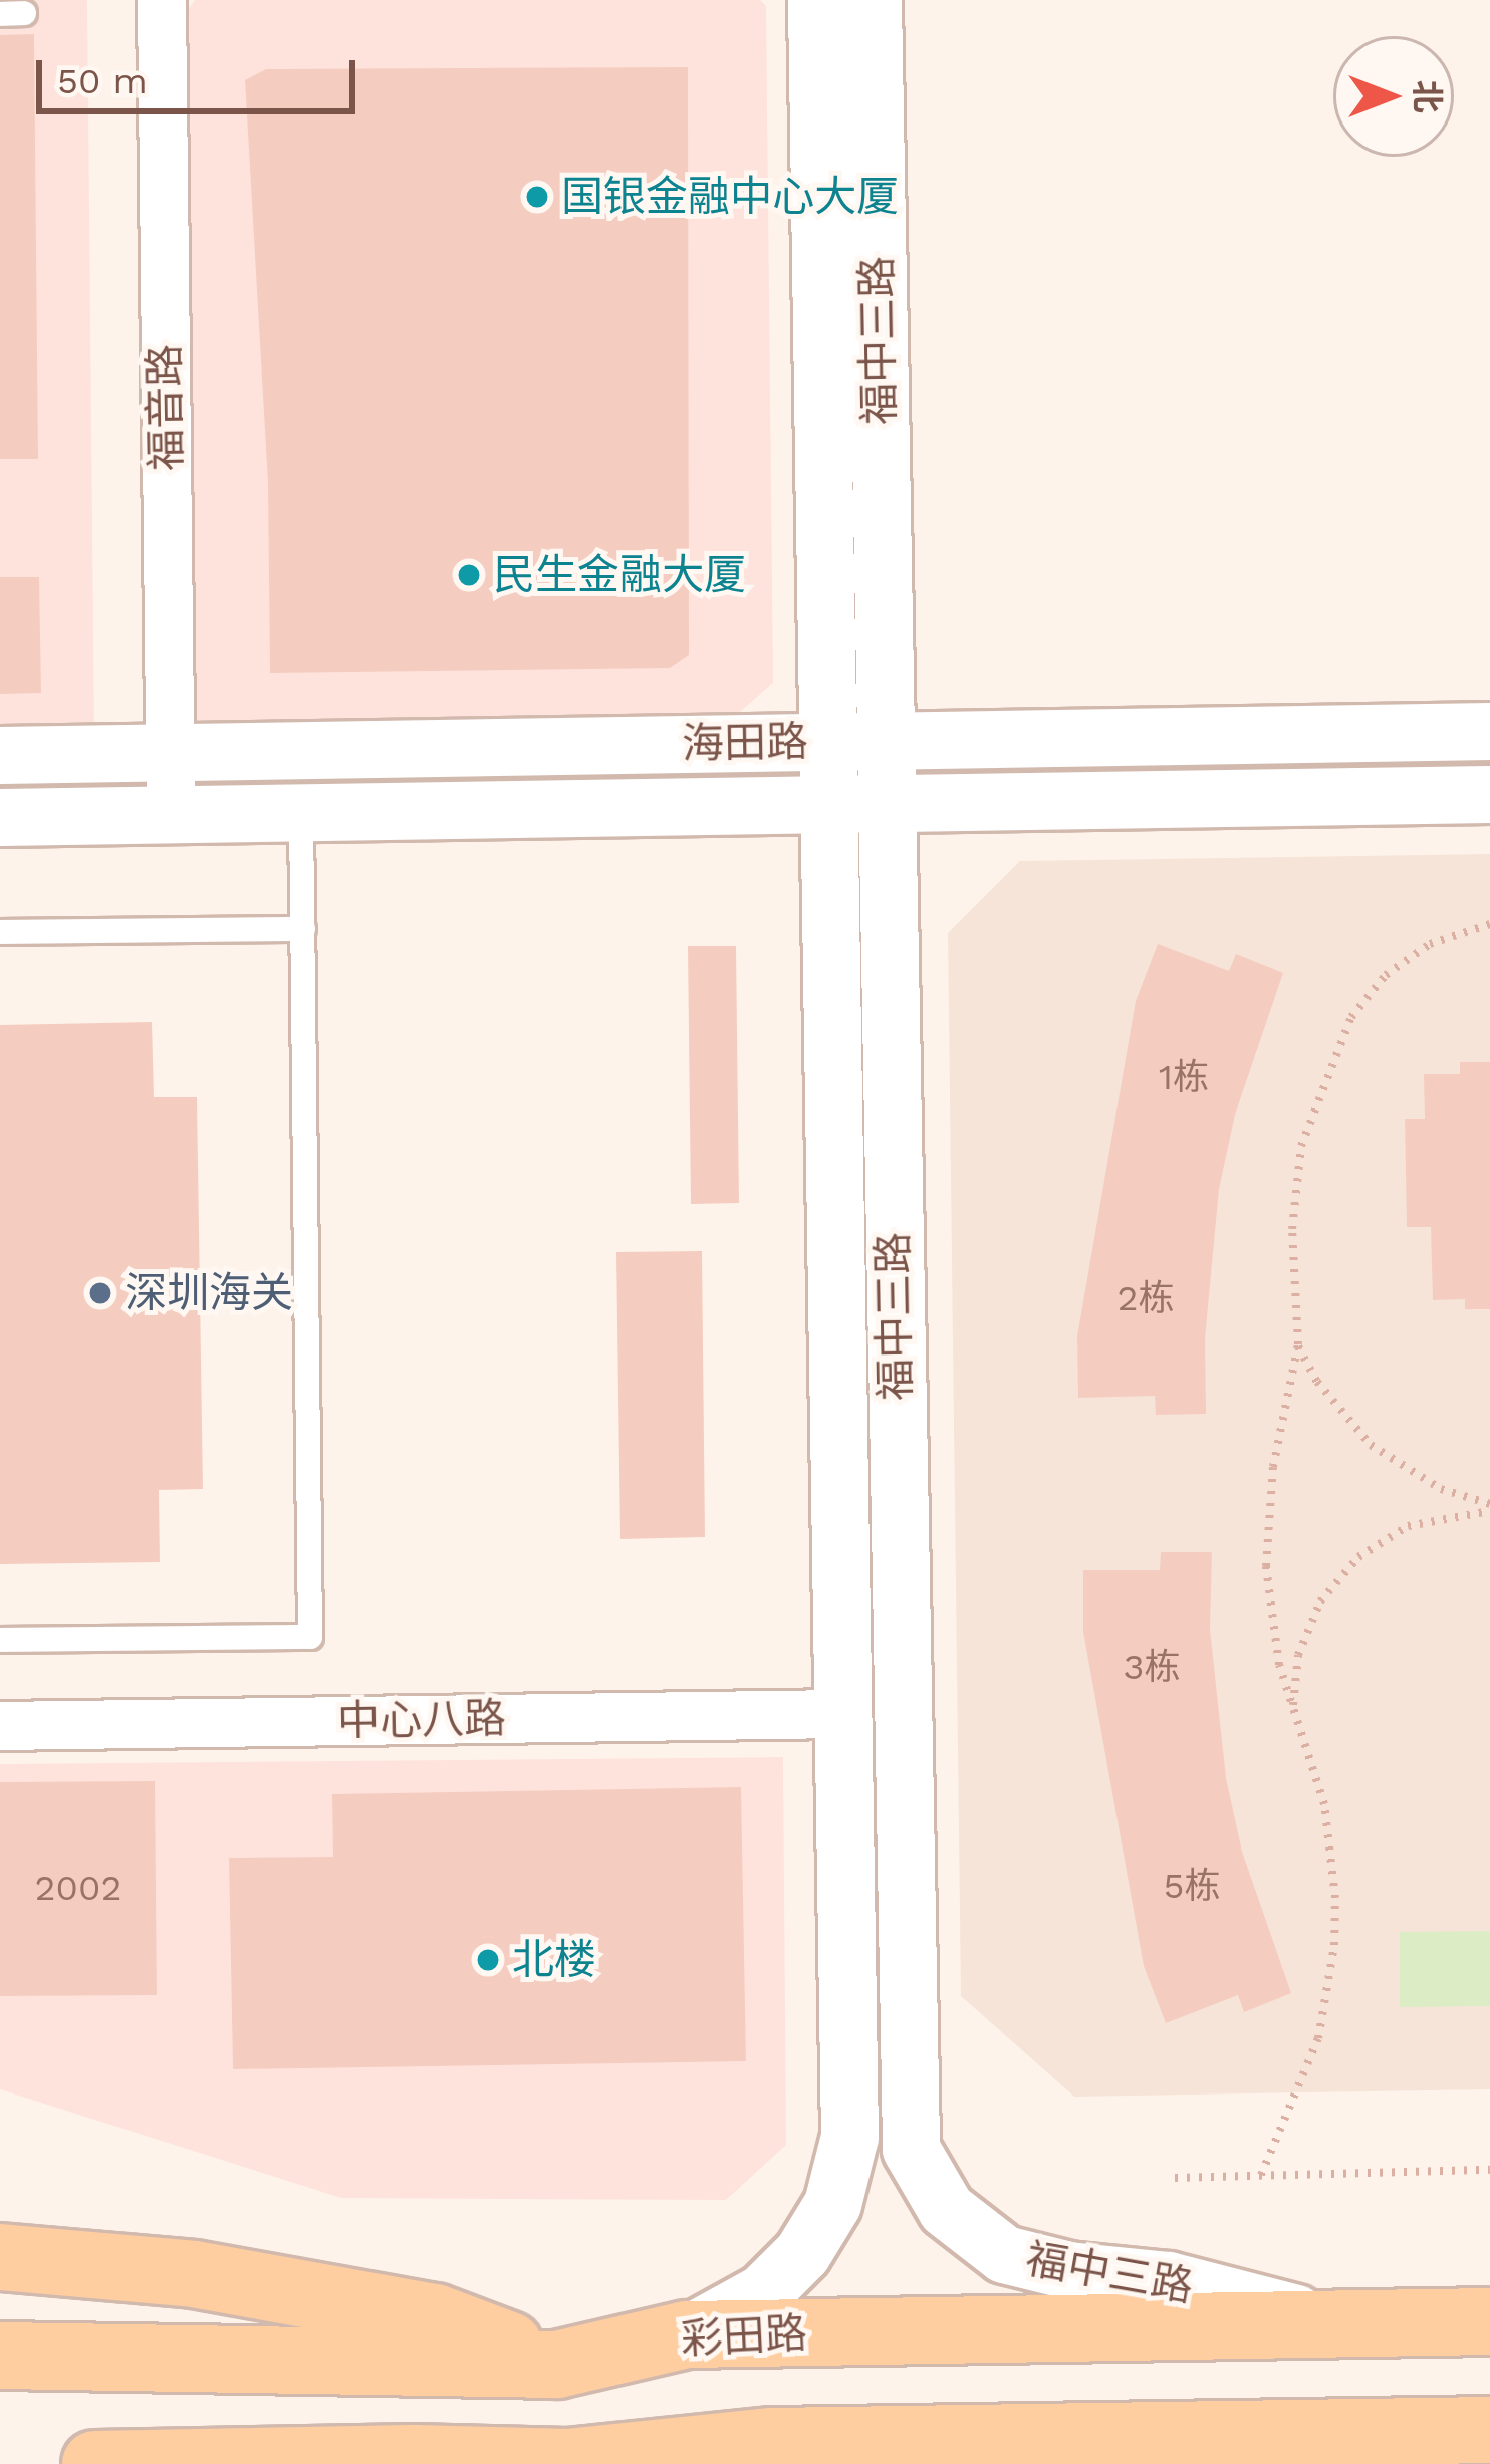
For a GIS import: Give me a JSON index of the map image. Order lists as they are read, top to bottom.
{
  "streets": {
    "main road": ["彩田路"],
    "street": [
      "福中三路",
      "福音路",
      "海田路",
      "中心八路"
    ]
  },
  "crossings": [
    ["福中三路", "海田路"],
    ["福中三路", "中心八路"],
    ["福中三路", "彩田路"],
    ["福音路", "海田路"]
  ],
  "places": [
    "国银金融中心大厦",
    "民生金融大厦",
    "深圳海关",
    "北楼"
  ],
  "house_numbers": [
    "1栋",
    "2栋",
    "3栋",
    "5栋",
    "2002"
  ],
  "scale_bar": "50 m",
  "north": "right"
}
